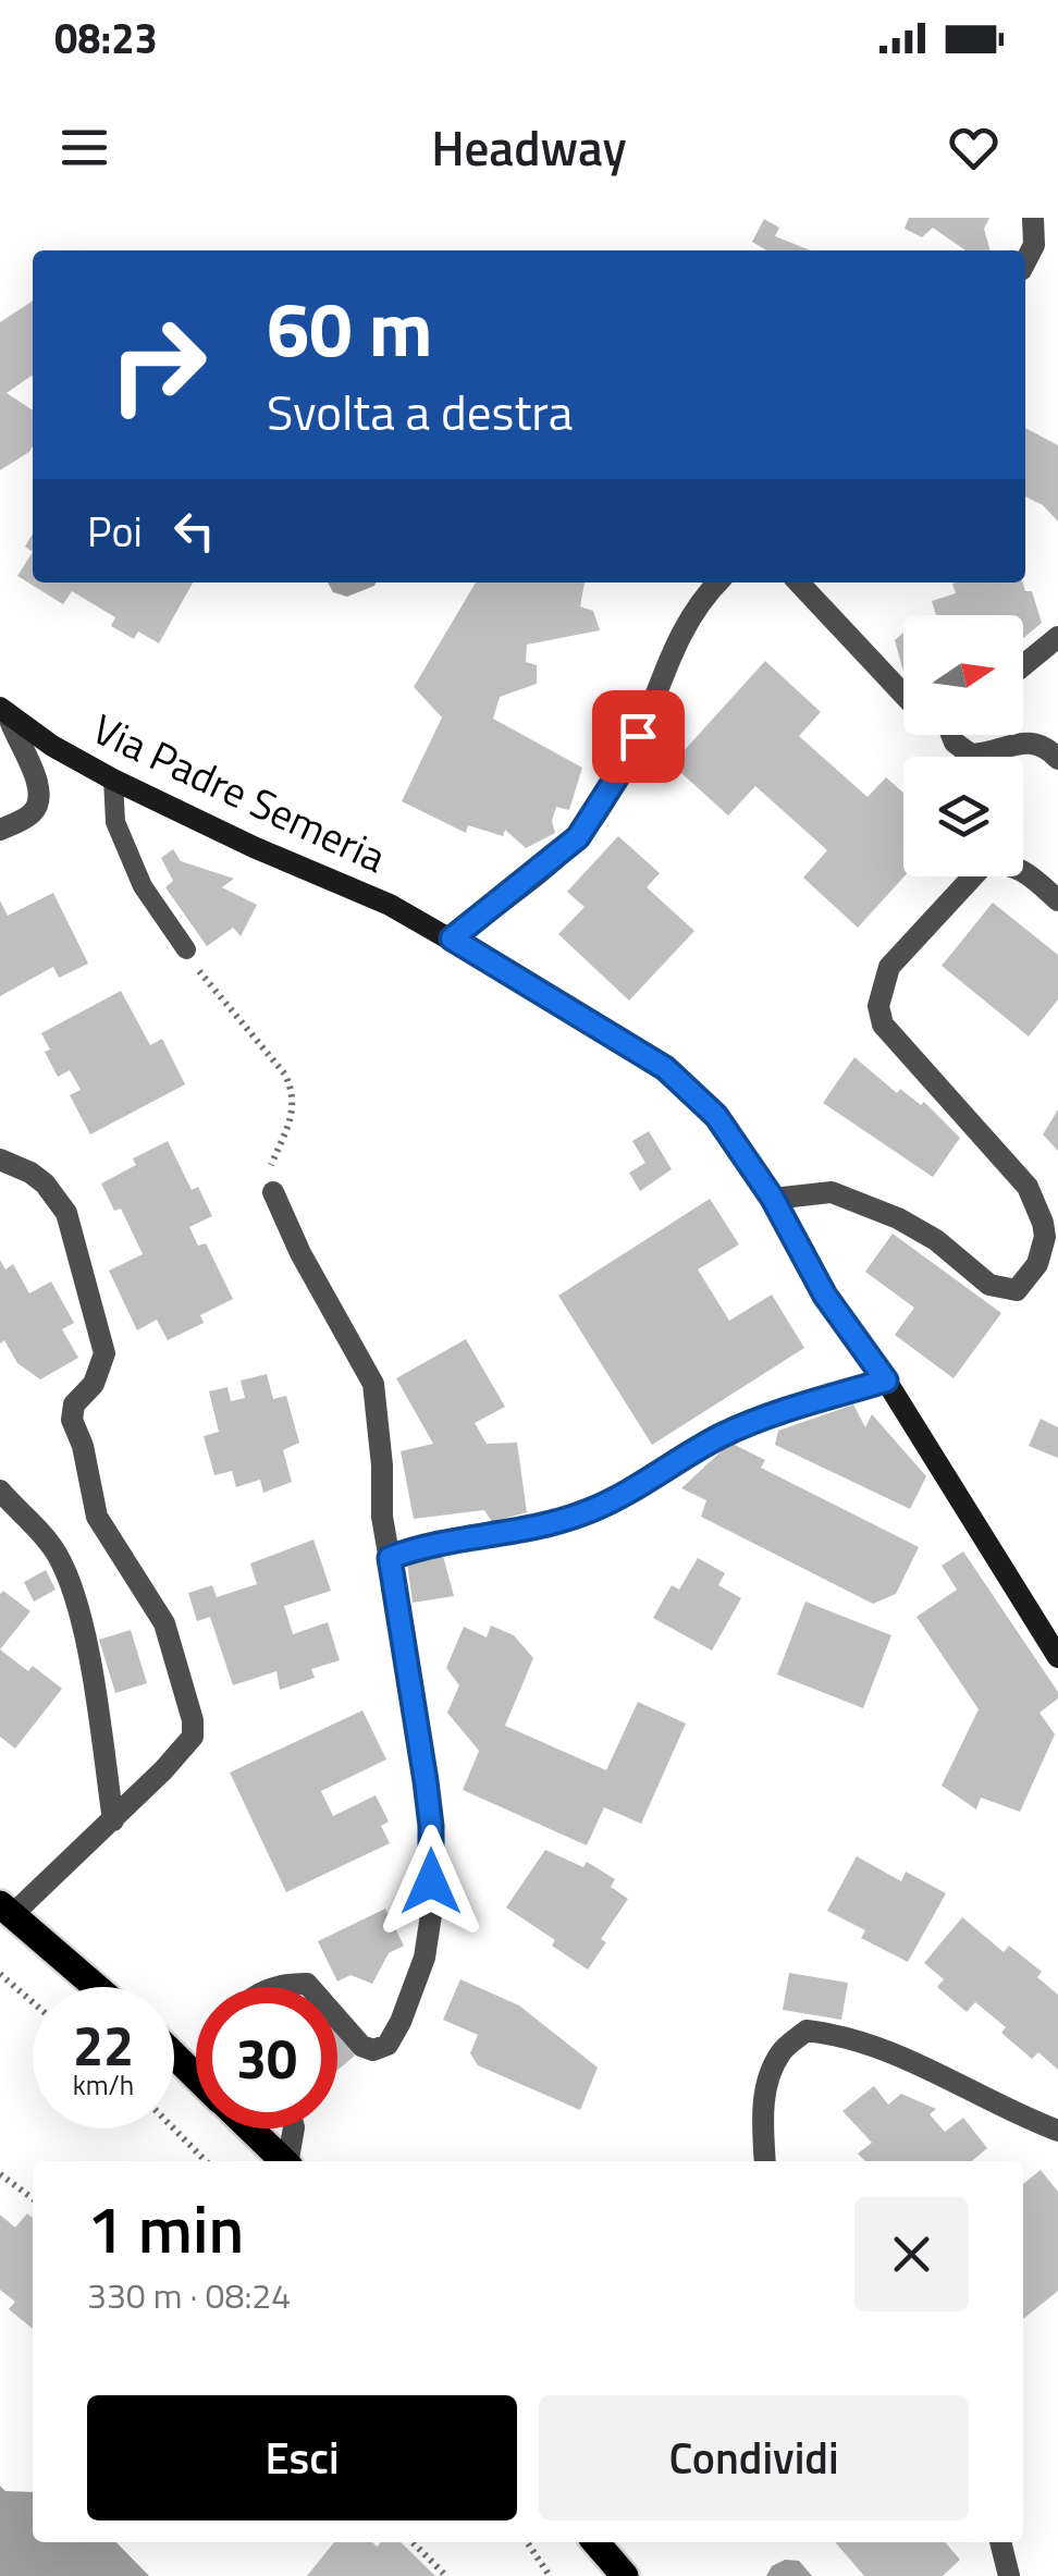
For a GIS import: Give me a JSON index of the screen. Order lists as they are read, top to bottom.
{
  "streets": {
    "main road": ["Via Padre Semeria"]
  },
  "north": "right",
  "page": {
    "status": "08:23",
    "header": "Headway",
    "turn": ["60 m", "Svolta a destra"],
    "then": "Poi",
    "speed": "22 km/h",
    "limit": "30",
    "heading": ["1 min", "330 m · 08:24"],
    "buttons": ["Esci", "Condividi"]
  }
}
